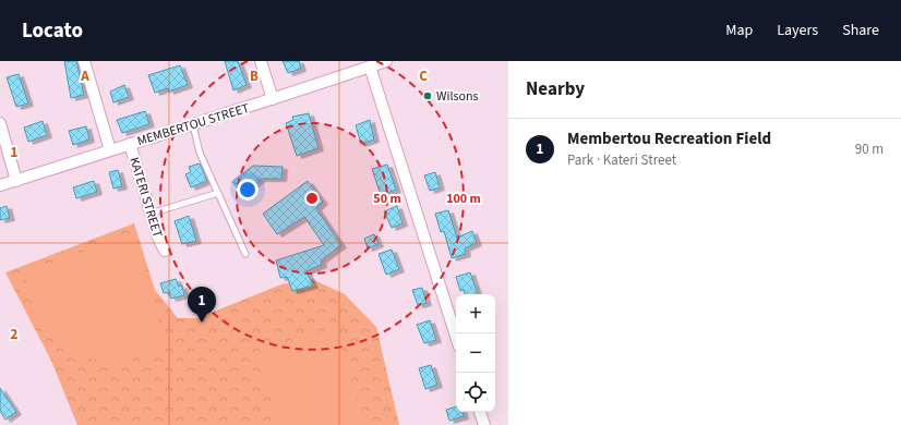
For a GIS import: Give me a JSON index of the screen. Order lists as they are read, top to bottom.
{
  "streets": {
    "street": ["MEMBERTOU STREET", "KATERI STREET"]
  },
  "crossings": [
    ["MEMBERTOU STREET", "KATERI STREET"]
  ],
  "places": ["Wilsons"],
  "page": {
    "header": "Locato",
    "nav": ["Map", "Layers", "Share"],
    "heading": "Nearby",
    "list": [
      {
        "mark": "1",
        "name": "Membertou Recreation Field",
        "note": "Park · Kateri Street",
        "value": "90 m"
      }
    ],
    "pins": "1",
    "map_buttons": ["+", "−"]
  },
  "grid": {
    "columns": ["A", "B", "C"],
    "rows": ["1", "2"]
  },
  "rings": ["50 m", "100 m"]
}
